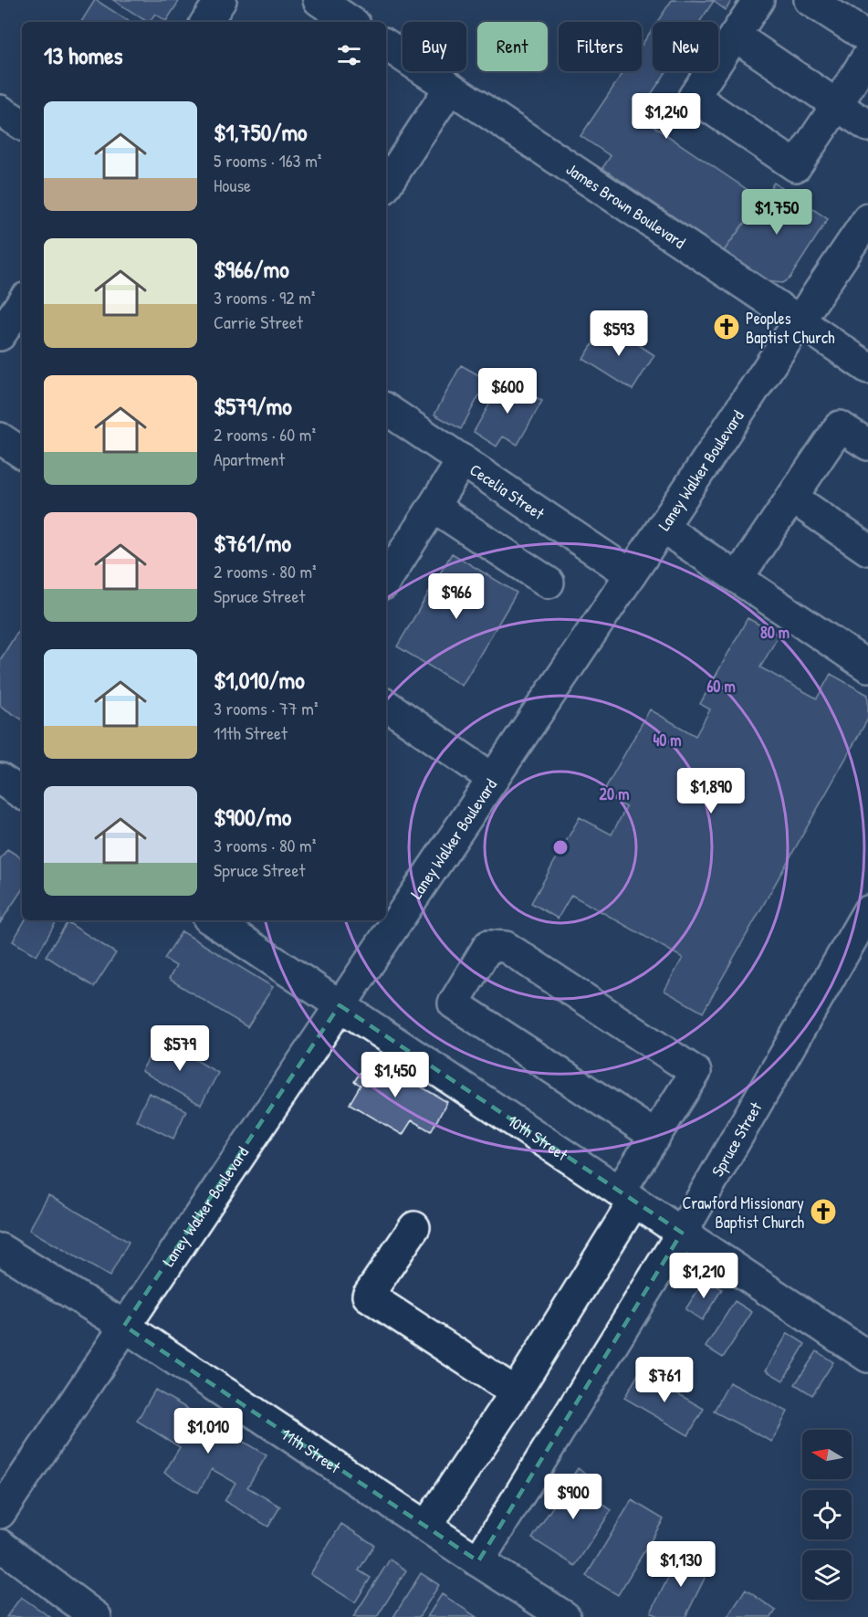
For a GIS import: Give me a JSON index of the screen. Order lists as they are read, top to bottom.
{
  "streets": {
    "street": [
      "James Brown Boulevard",
      "Laney Walker Boulevard",
      "Cecelia Street",
      "10th Street",
      "Spruce Street",
      "11th Street"
    ]
  },
  "crossings": [
    ["James Brown Boulevard", "Laney Walker Boulevard"],
    ["Laney Walker Boulevard", "Cecelia Street"],
    ["Laney Walker Boulevard", "10th Street"],
    ["Laney Walker Boulevard", "11th Street"],
    ["10th Street", "Spruce Street"],
    ["Spruce Street", "11th Street"]
  ],
  "places": {
    "church": ["Peoples Baptist Church", "Crawford Missionary Baptist Church"]
  },
  "north": "left",
  "page": {
    "chip": [
      "Buy",
      "Rent",
      "Filters",
      "New"
    ],
    "heading": "13 homes",
    "list": [
      {
        "name": "$1,750/mo",
        "note": "5 rooms · 163 m² · House"
      },
      {
        "name": "$966/mo",
        "note": "3 rooms · 92 m² · Carrie Street"
      },
      {
        "name": "$579/mo",
        "note": "2 rooms · 60 m² · Apartment"
      },
      {
        "name": "$761/mo",
        "note": "2 rooms · 80 m² · Spruce Street"
      },
      {
        "name": "$1,010/mo",
        "note": "3 rooms · 77 m² · 11th Street"
      },
      {
        "name": "$900/mo",
        "note": "3 rooms · 80 m² · Spruce Street"
      }
    ],
    "price": [
      "$1,240",
      "$1,750",
      "$593",
      "$600",
      "$966",
      "$1,890",
      "$579",
      "$1,450",
      "$1,210",
      "$761",
      "$1,010",
      "$900",
      "$1,130"
    ]
  },
  "rings": [
    "80 m",
    "60 m",
    "40 m",
    "20 m"
  ]
}
